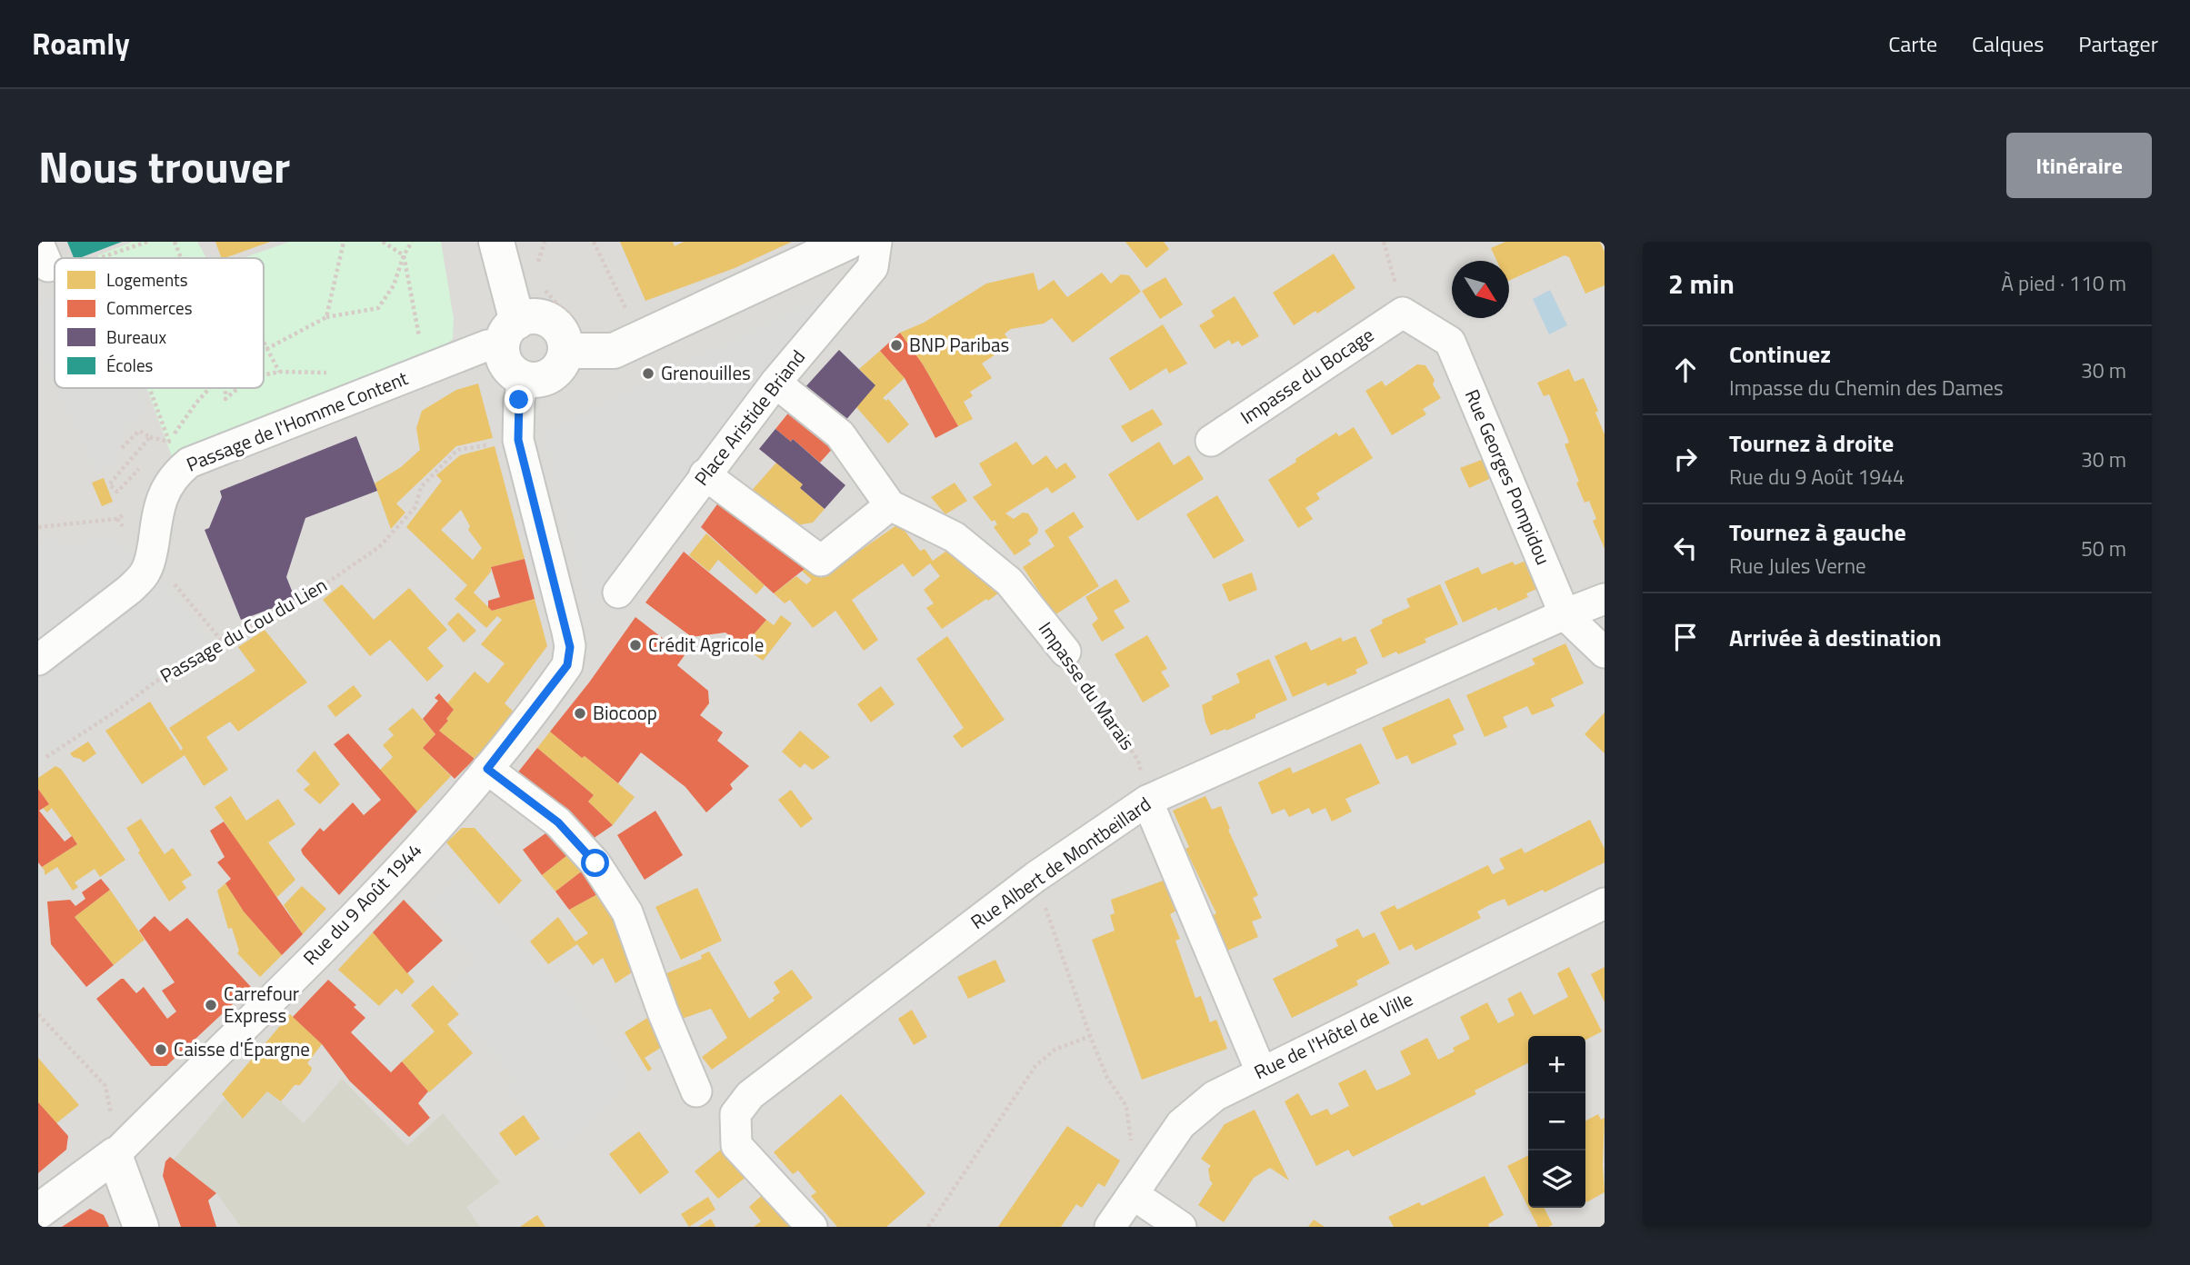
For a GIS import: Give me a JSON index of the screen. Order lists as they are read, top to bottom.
{
  "streets": {
    "street": [
      "Impasse du Bocage",
      "Place Aristide Briand",
      "Passage de l'Homme Content",
      "Rue Georges Pompidou",
      "Impasse du Marais",
      "Rue Albert de Montbeillard",
      "Rue du 9 Août 1944",
      "Rue de l'Hôtel de Ville"
    ],
    "path": ["Passage du Cou du Lien"]
  },
  "crossings": [
    ["Impasse du Bocage", "Rue Georges Pompidou"],
    ["Place Aristide Briand", "Impasse du Marais"],
    ["Rue Georges Pompidou", "Rue Albert de Montbeillard"],
    ["Passage du Cou du Lien", "Rue du 9 Août 1944"],
    ["Impasse du Marais", "Rue Albert de Montbeillard"]
  ],
  "places": [
    "BNP Paribas",
    "Grenouilles",
    "Crédit Agricole",
    "Biocoop",
    "Carrefour Express",
    "Caisse d'Épargne"
  ],
  "legend": [
    "Logements",
    "Commerces",
    "Bureaux",
    "Écoles"
  ],
  "north": "bottom right",
  "page": {
    "header": "Roamly",
    "nav": ["Carte", "Calques", "Partager"],
    "title": "Nous trouver",
    "buttons": "Itinéraire",
    "heading": ["2 min", "À pied · 110 m"],
    "list": [
      ["Continuez", "Impasse du Chemin des Dames", "30 m"],
      ["Tournez à droite", "Rue du 9 Août 1944", "30 m"],
      ["Tournez à gauche", "Rue Jules Verne", "50 m"],
      "Arrivée à destination"
    ],
    "map_buttons": ["+", "−"]
  }
}
